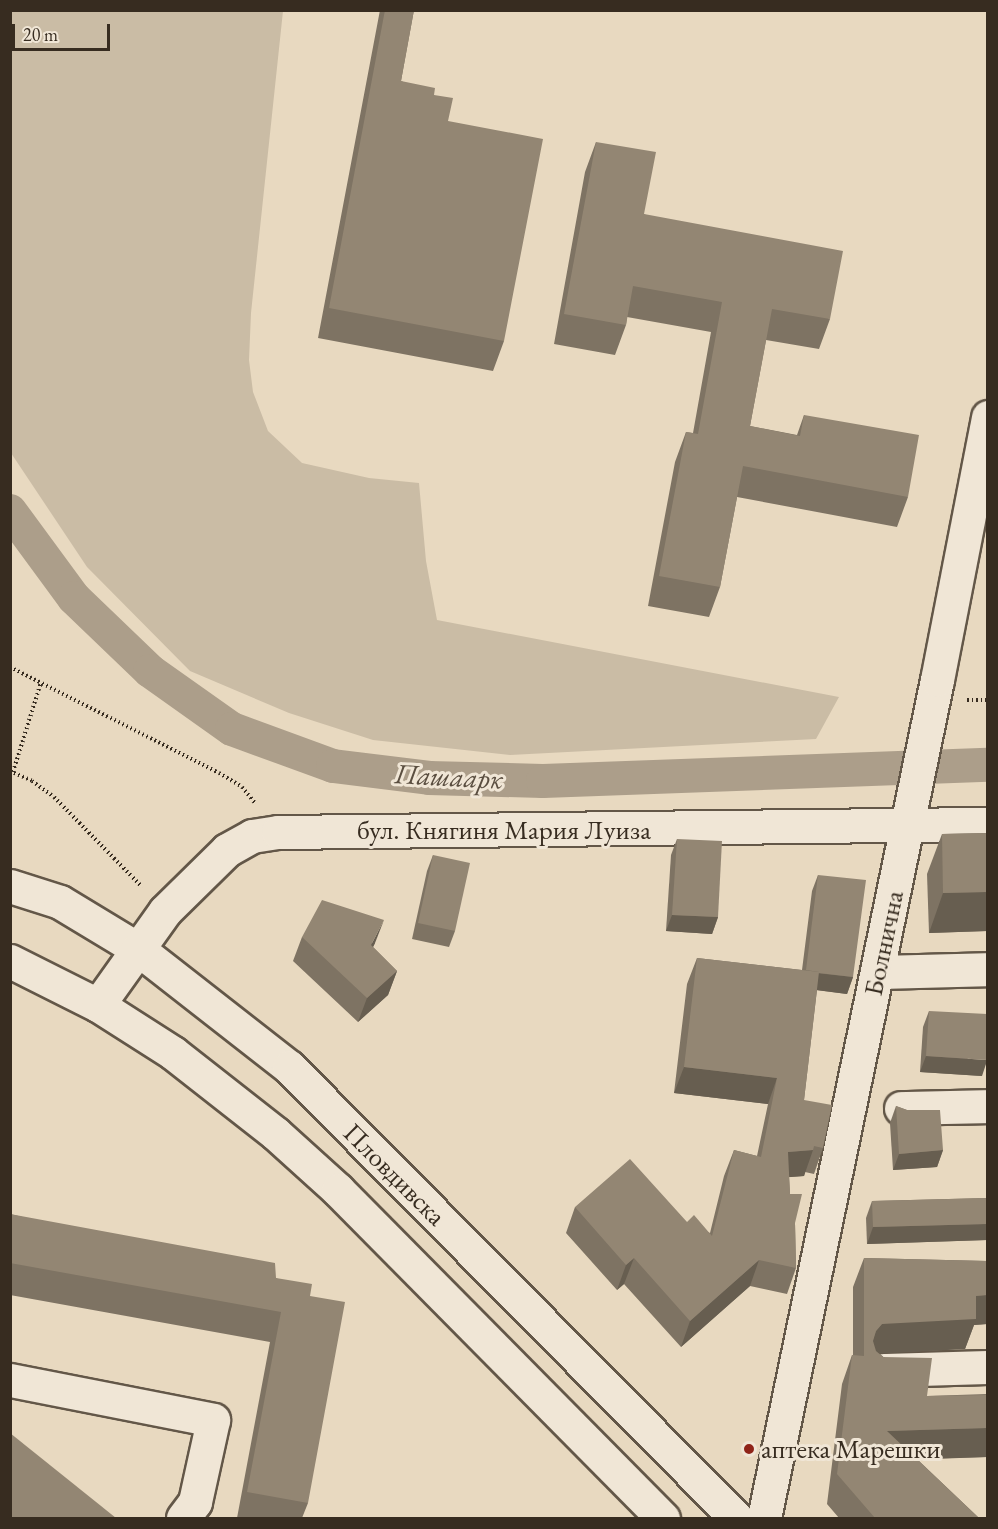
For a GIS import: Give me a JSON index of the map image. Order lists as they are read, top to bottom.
{
  "streets": {
    "street": ["бул. Княгиня Мария Луиза", "Болнична", "Пловдивска"]
  },
  "crossings": [
    ["бул. Княгиня Мария Луиза", "Болнична"],
    ["бул. Княгиня Мария Луиза", "Пловдивска"]
  ],
  "water": ["Пашаарк"],
  "places": ["аптека Марешки"],
  "scale_bar": "20 m"
}
